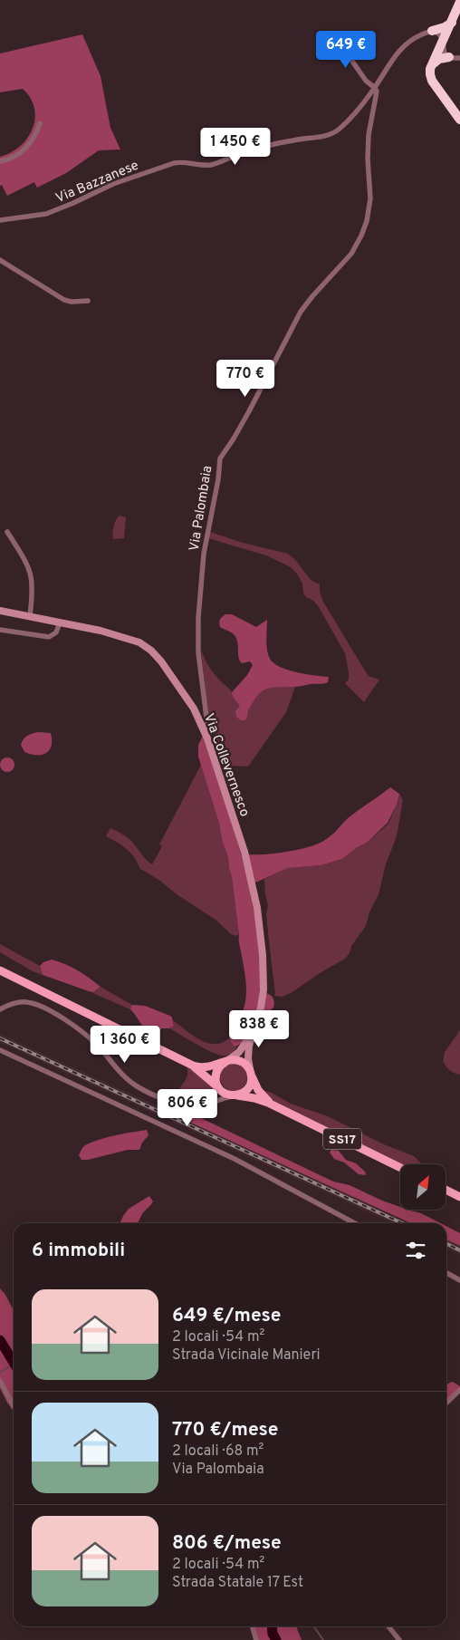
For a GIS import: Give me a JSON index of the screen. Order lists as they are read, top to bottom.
{
  "streets": {
    "main road": ["SS17"],
    "street": ["Via Bazzanese", "Via Palombaia", "Via Collevernesco"]
  },
  "crossings": [
    ["Via Bazzanese", "Via Palombaia"],
    ["Via Palombaia", "Via Collevernesco"],
    ["Via Collevernesco", "SS17"]
  ],
  "north": "top right",
  "page": {
    "price": [
      "649 €",
      "1 450 €",
      "770 €",
      "838 €",
      "1 360 €",
      "806 €"
    ],
    "heading": "6 immobili",
    "list": [
      {
        "name": "649 €/mese",
        "note": "2 locali · 54 m² · Strada Vicinale Manieri"
      },
      {
        "name": "770 €/mese",
        "note": "2 locali · 68 m² · Via Palombaia"
      },
      {
        "name": "806 €/mese",
        "note": "2 locali · 54 m² · Strada Statale 17 Est"
      }
    ]
  }
}
